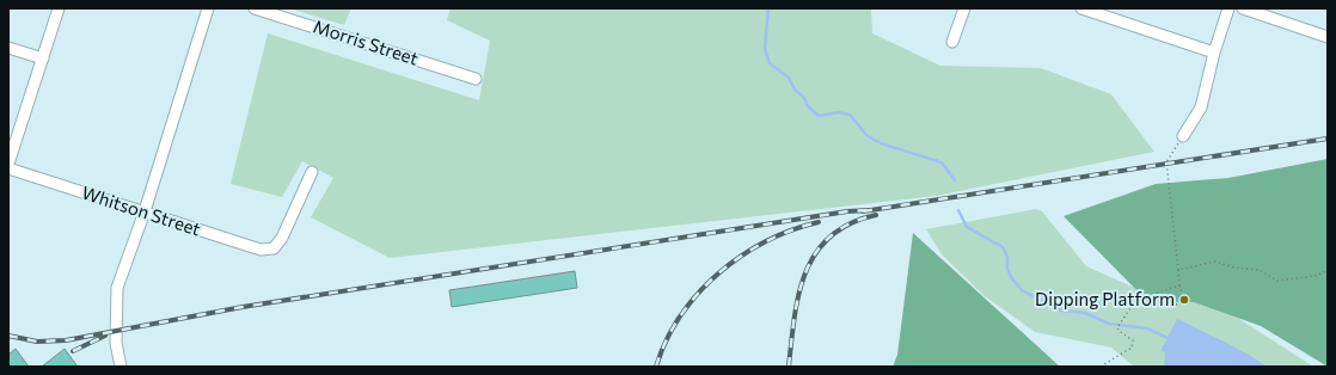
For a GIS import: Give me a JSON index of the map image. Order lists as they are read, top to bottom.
{
  "streets": {
    "street": ["Morris Street", "Whitson Street"]
  },
  "places": ["Dipping Platform"]
}
